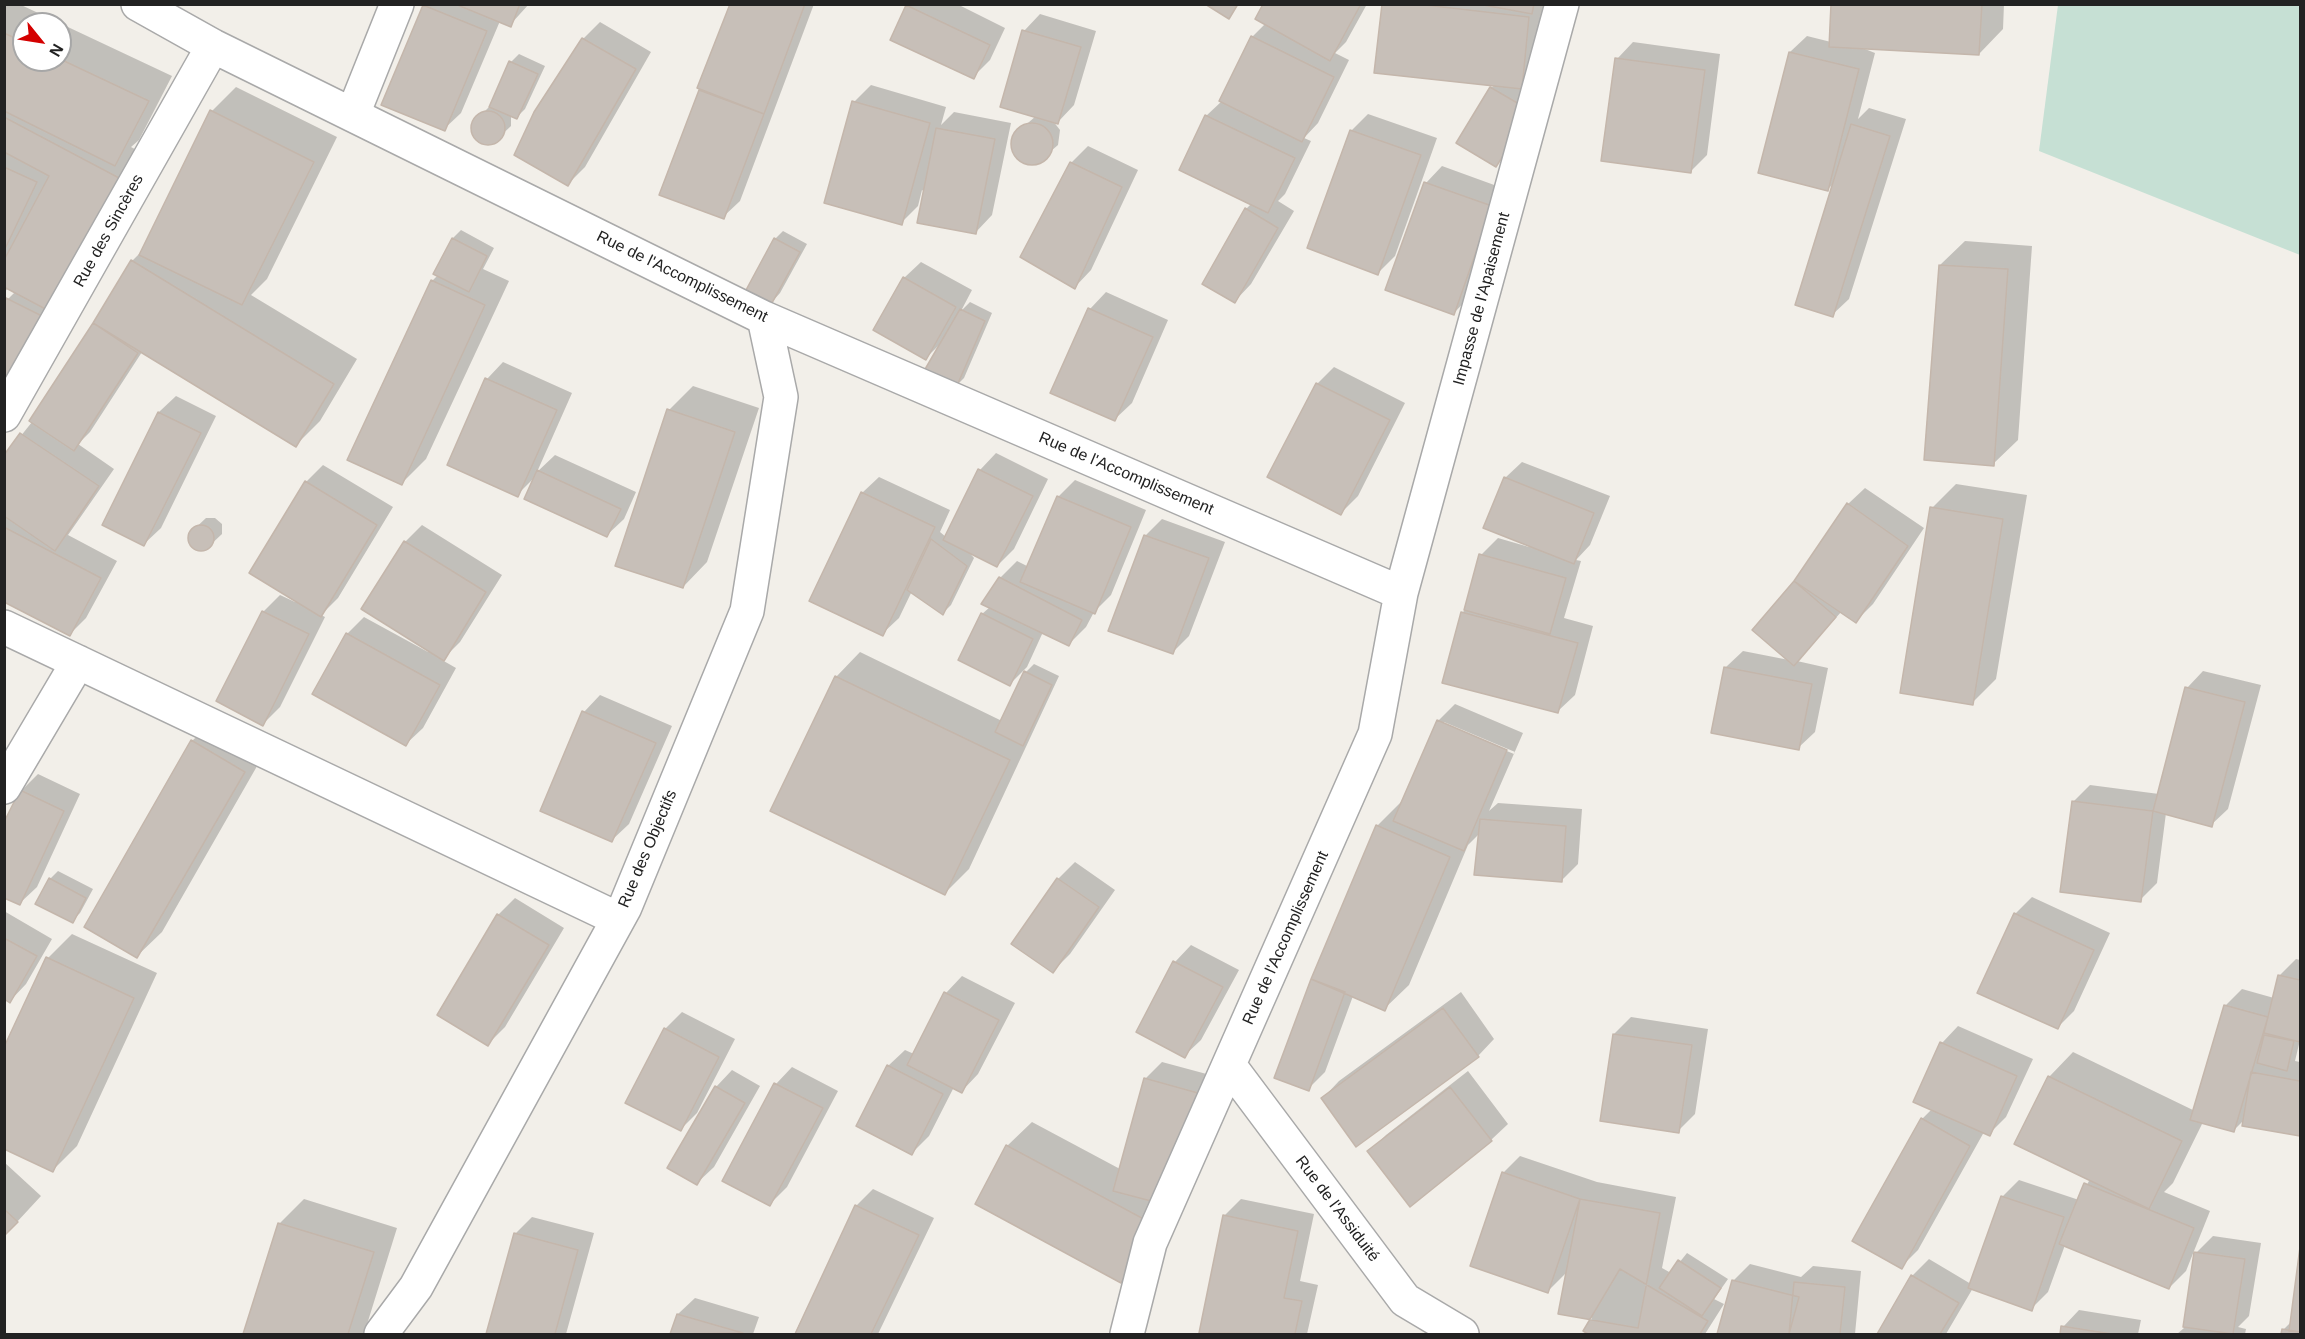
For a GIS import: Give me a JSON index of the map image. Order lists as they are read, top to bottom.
{
  "streets": {
    "street": [
      "Rue des Sincères",
      "Rue de l'Accomplissement",
      "Impasse de l'Apaisement",
      "Rue des Objectifs",
      "Rue de l'Assiduité"
    ]
  },
  "crossings": [
    ["Rue des Sincères", "Rue de l'Accomplissement"],
    ["Rue de l'Accomplissement", "Impasse de l'Apaisement"],
    ["Rue de l'Accomplissement", "Rue des Objectifs"],
    ["Rue de l'Accomplissement", "Rue de l'Assiduité"]
  ],
  "north": "bottom right"
}
